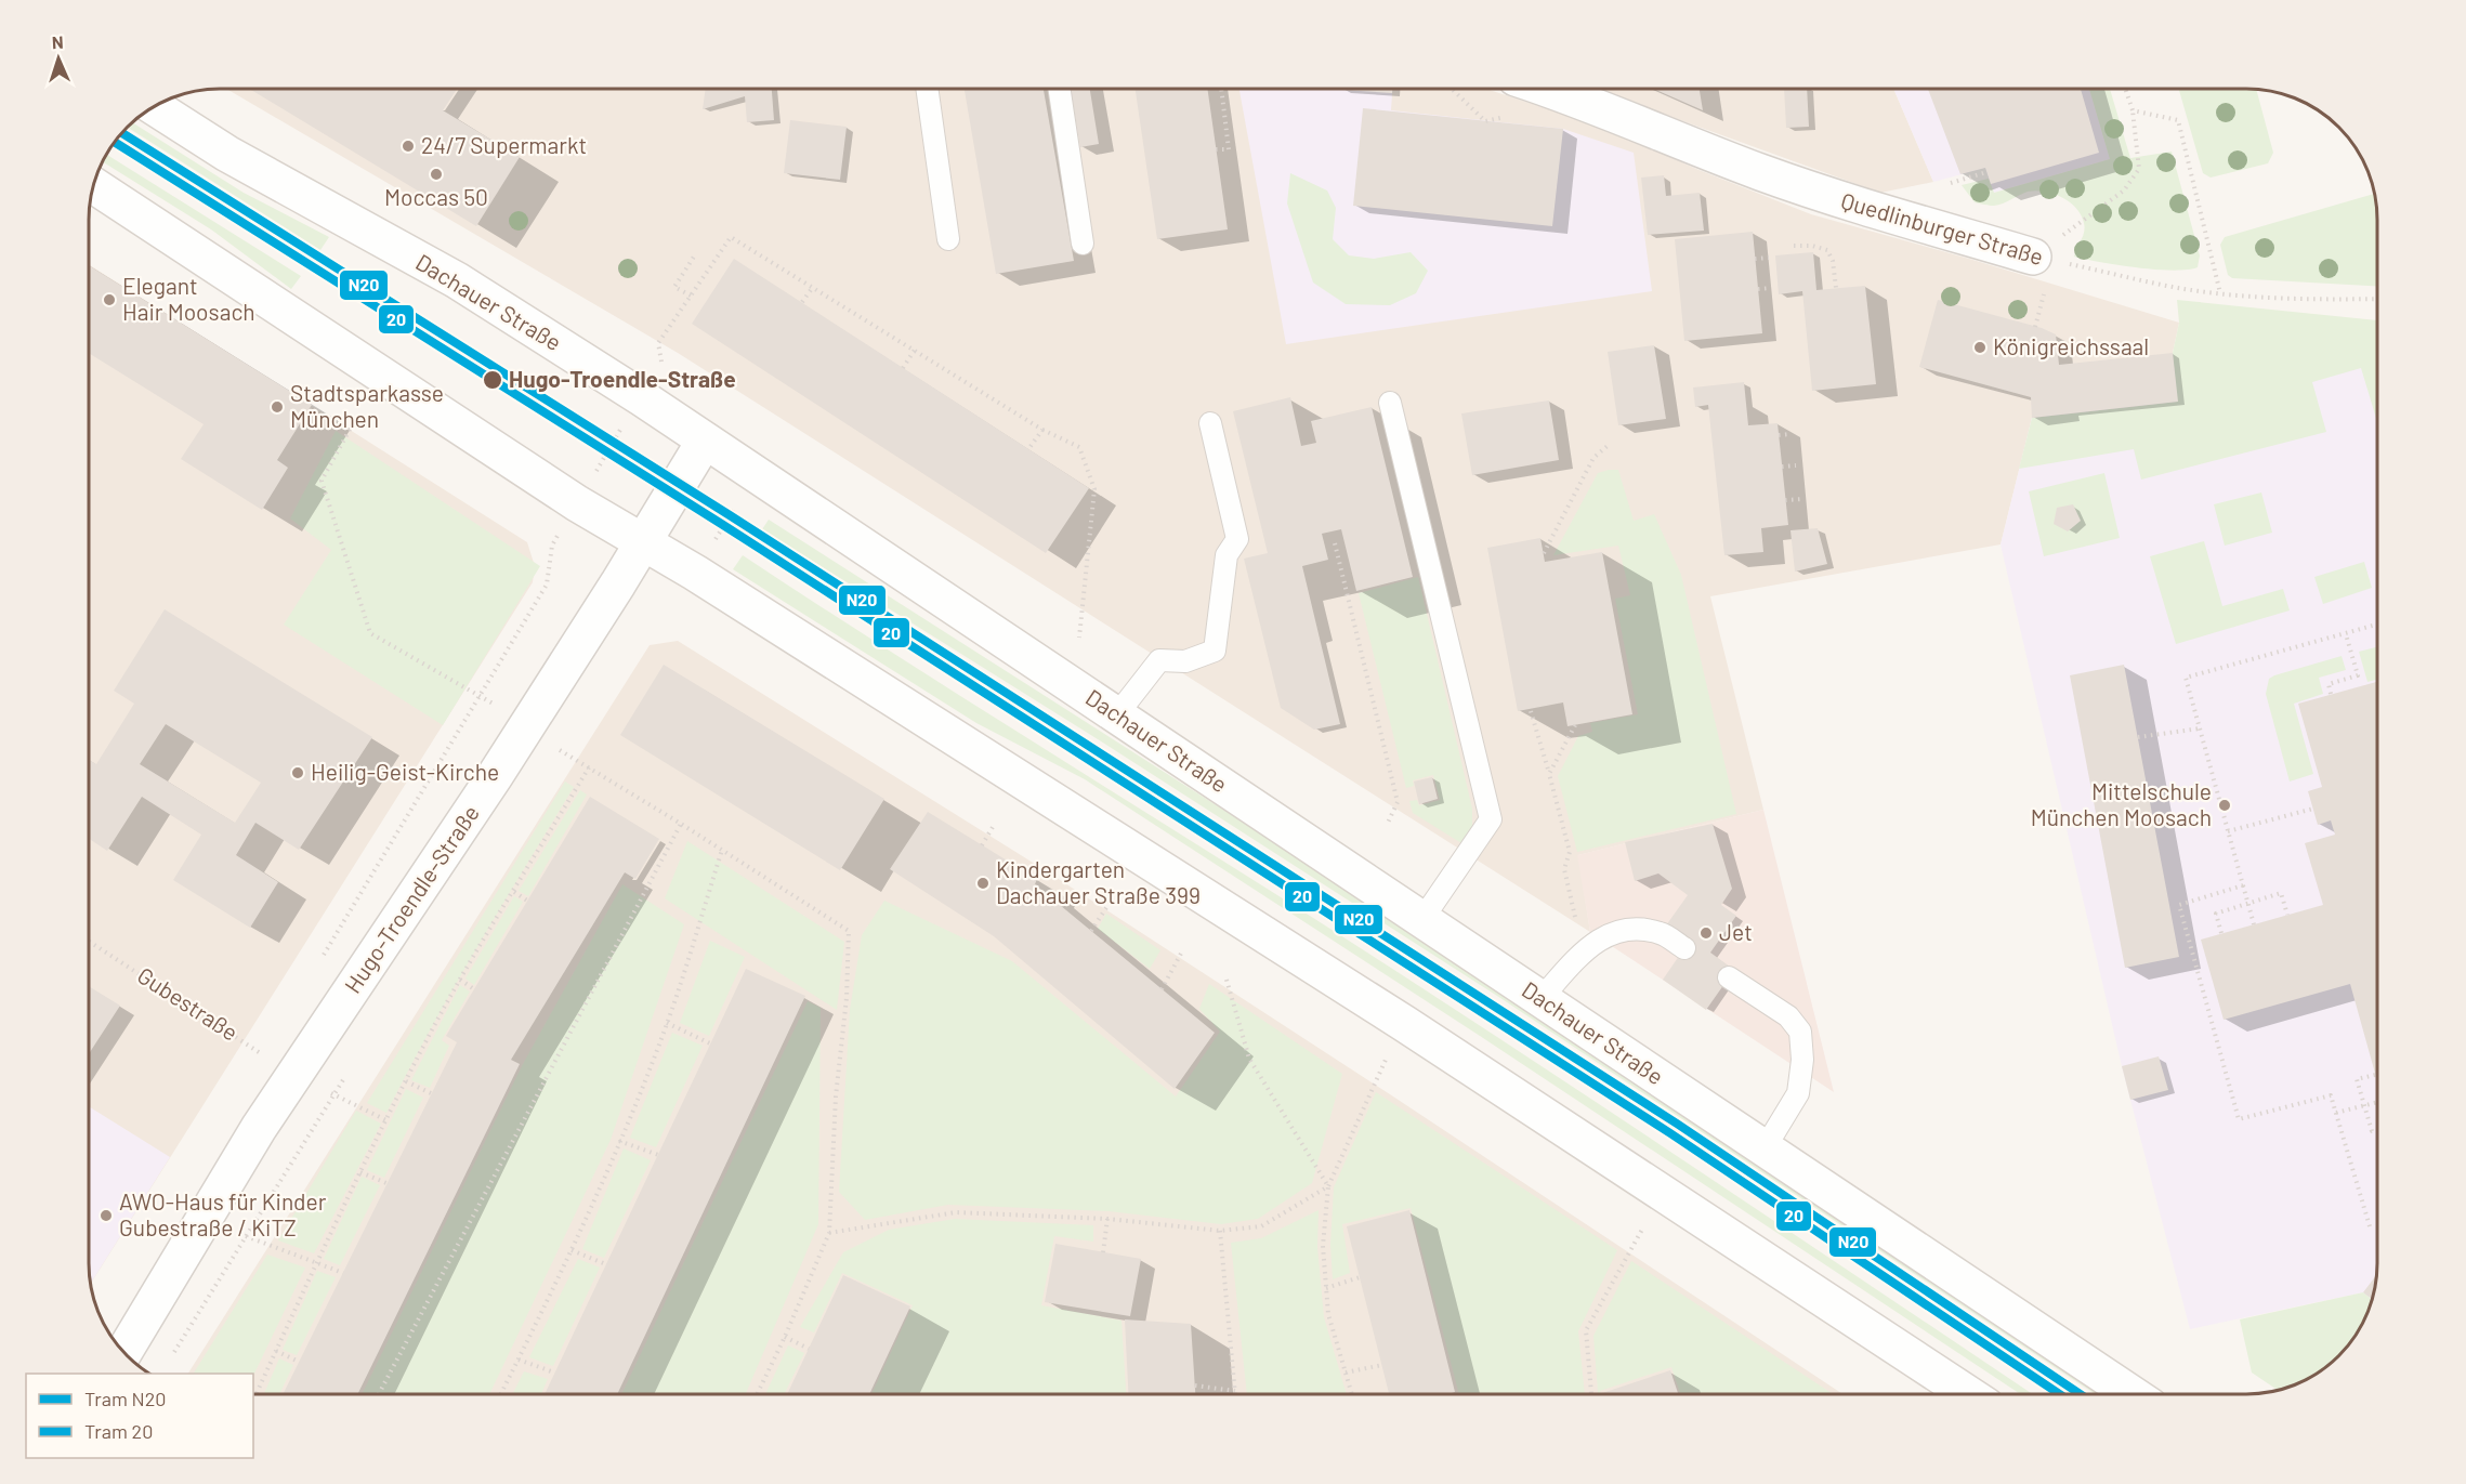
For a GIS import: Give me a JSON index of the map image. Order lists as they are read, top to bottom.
{
  "streets": {
    "main road": ["Quedlinburger Straße", "Dachauer Straße", "Hugo-Troendle-Straße"],
    "path": ["Gubestraße"]
  },
  "crossings": [
    ["Dachauer Straße", "Hugo-Troendle-Straße"]
  ],
  "places": [
    "24/7 Supermarkt",
    "Moccas 50",
    "Elegant Hair Moosach",
    "Königreichssaal",
    "Hugo-Troendle-Straße",
    "Stadtsparkasse München",
    "Heilig-Geist-Kirche",
    "Mittelschule München Moosach",
    "Kindergarten Dachauer Straße 399",
    "Jet",
    "AWO-Haus für Kinder Gubestraße / KiTZ"
  ],
  "lines": ["tram line N20", "tram line 20"],
  "legend": ["Tram N20", "Tram 20"],
  "north": "top"
}
